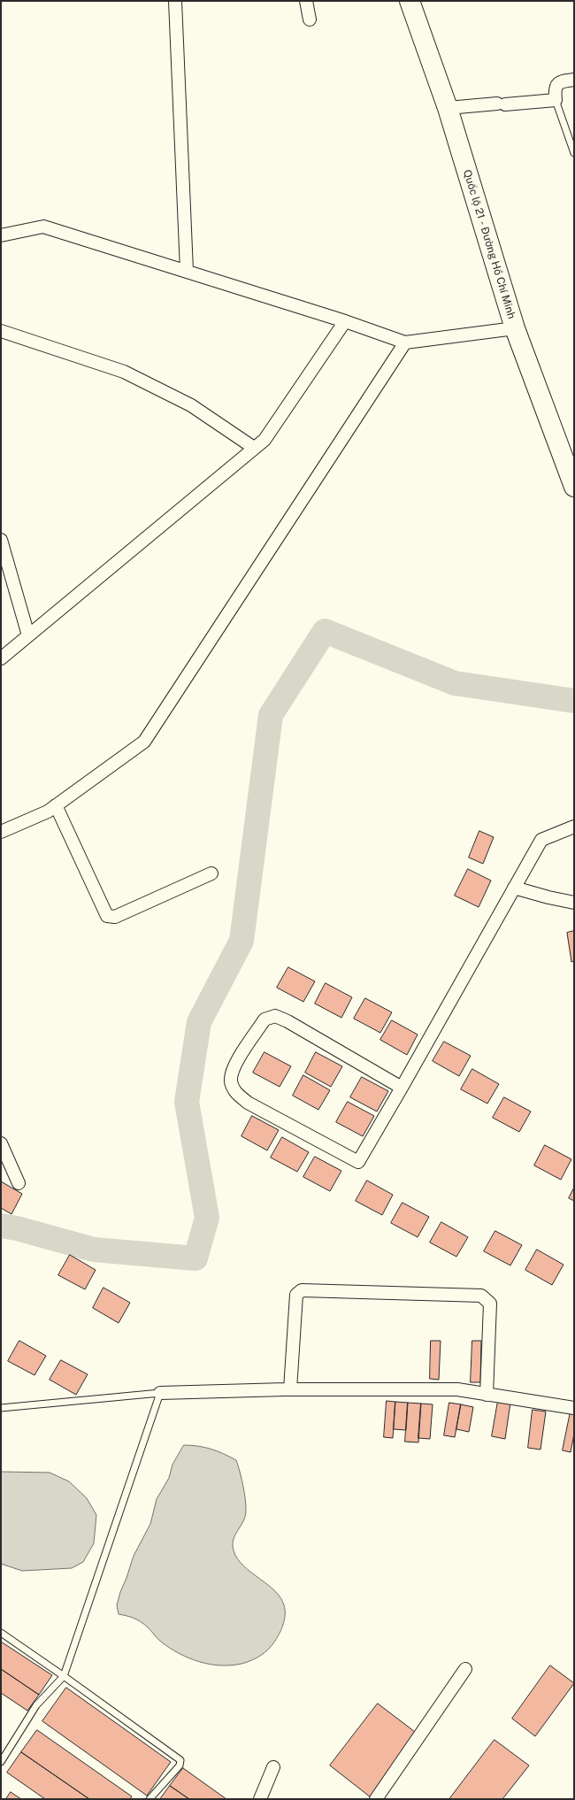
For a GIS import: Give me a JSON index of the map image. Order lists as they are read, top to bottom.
{
  "streets": {
    "highway": ["Quốc lộ 21 - Đường Hồ Chí Minh"]
  }
}
